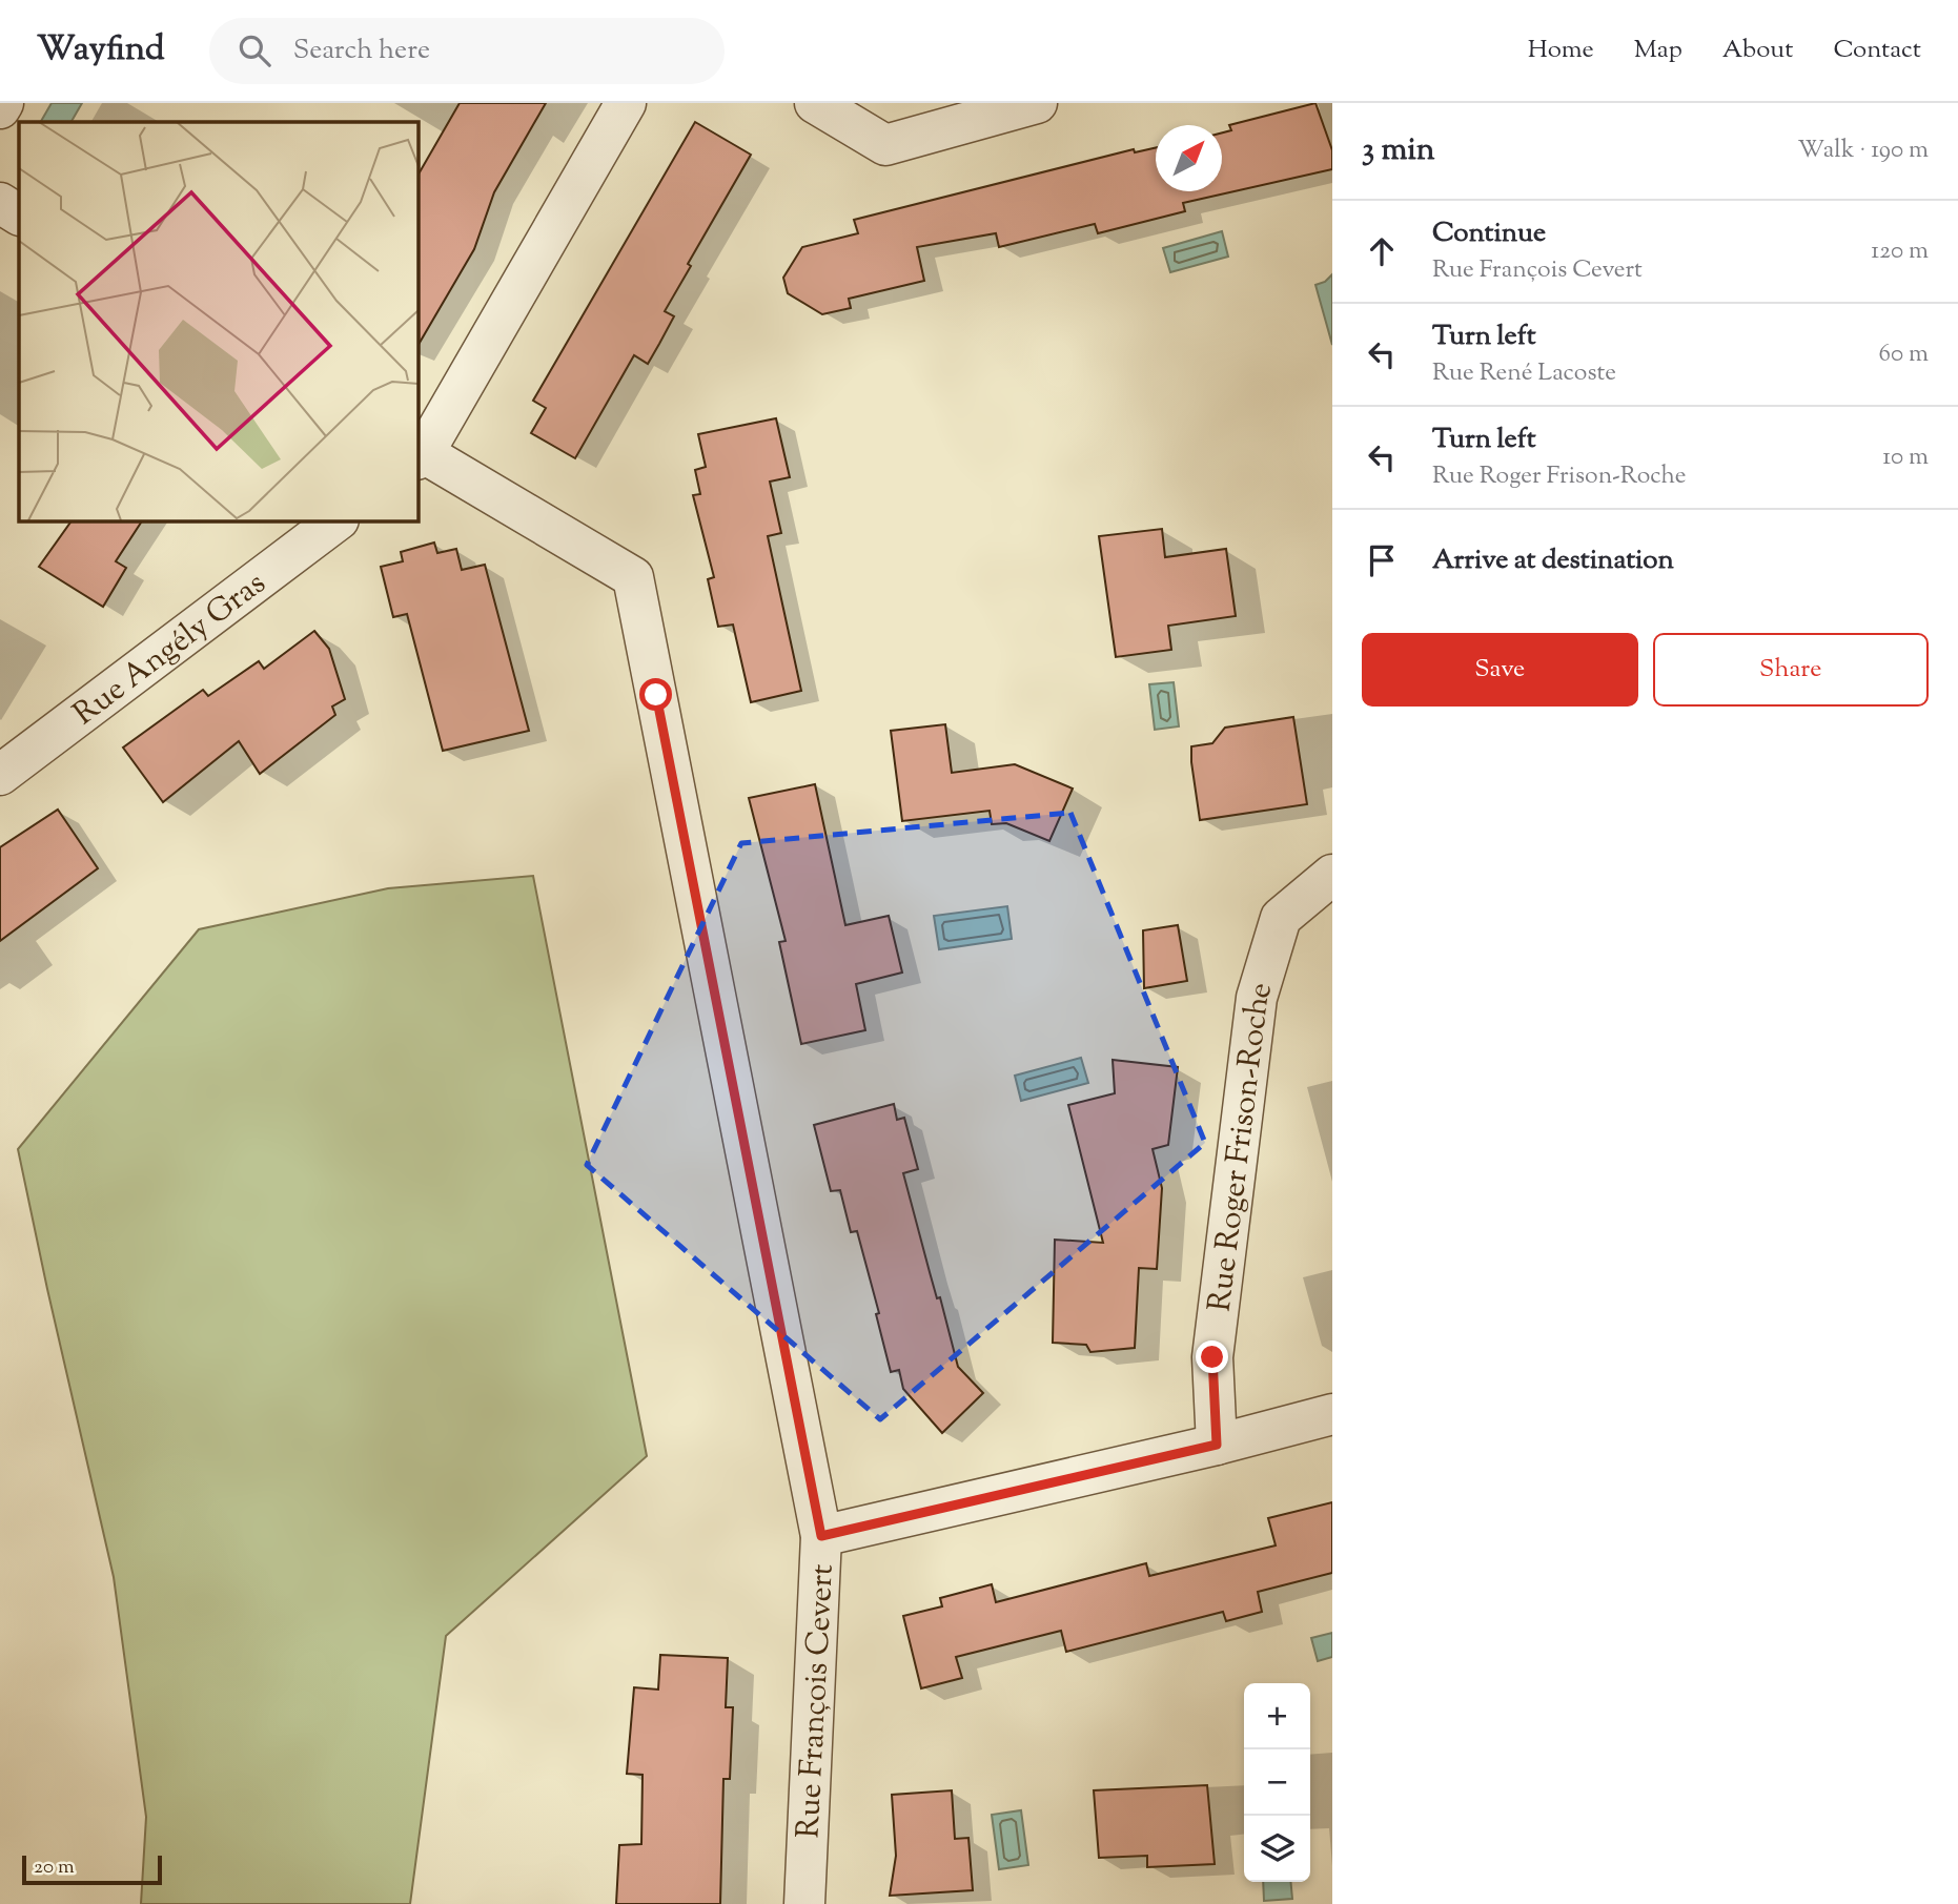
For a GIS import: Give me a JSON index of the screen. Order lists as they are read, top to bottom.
{
  "streets": {
    "street": ["Rue Angély Gras", "Rue Roger Frison-Roche", "Rue François Cevert"]
  },
  "scale_bar": "20 m",
  "north": "top right",
  "page": {
    "header": "Wayfind",
    "search": "Search here",
    "nav": [
      "Home",
      "Map",
      "About",
      "Contact"
    ],
    "heading": ["3 min", "Walk · 190 m"],
    "list": [
      ["Continue", "Rue François Cevert", "120 m"],
      ["Turn left", "Rue René Lacoste", "60 m"],
      ["Turn left", "Rue Roger Frison-Roche", "10 m"],
      "Arrive at destination"
    ],
    "buttons": ["Save", "Share"],
    "map_buttons": ["+", "−"],
    "scale": "20 m"
  }
}
